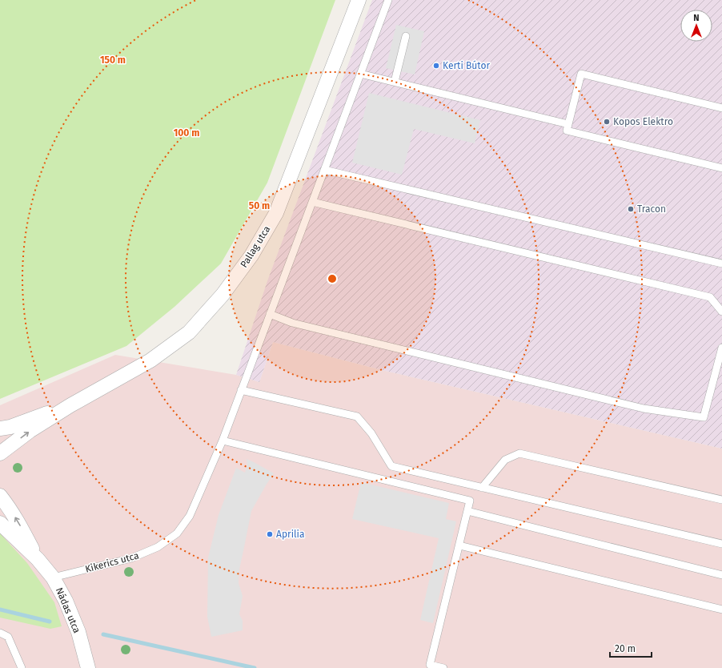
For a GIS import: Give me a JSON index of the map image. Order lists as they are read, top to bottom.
{
  "streets": {
    "street": ["Pallag utca", "Nádas utca"],
    "lane": ["Kikerics utca"]
  },
  "crossings": [
    ["Kikerics utca", "Nádas utca"]
  ],
  "places": [
    "Kerti Bútor",
    "Kopos Elektro",
    "Tracon",
    "Aprilia"
  ],
  "scale_bar": "20 m",
  "north": "top",
  "rings": ["150 m", "100 m", "50 m"]
}
